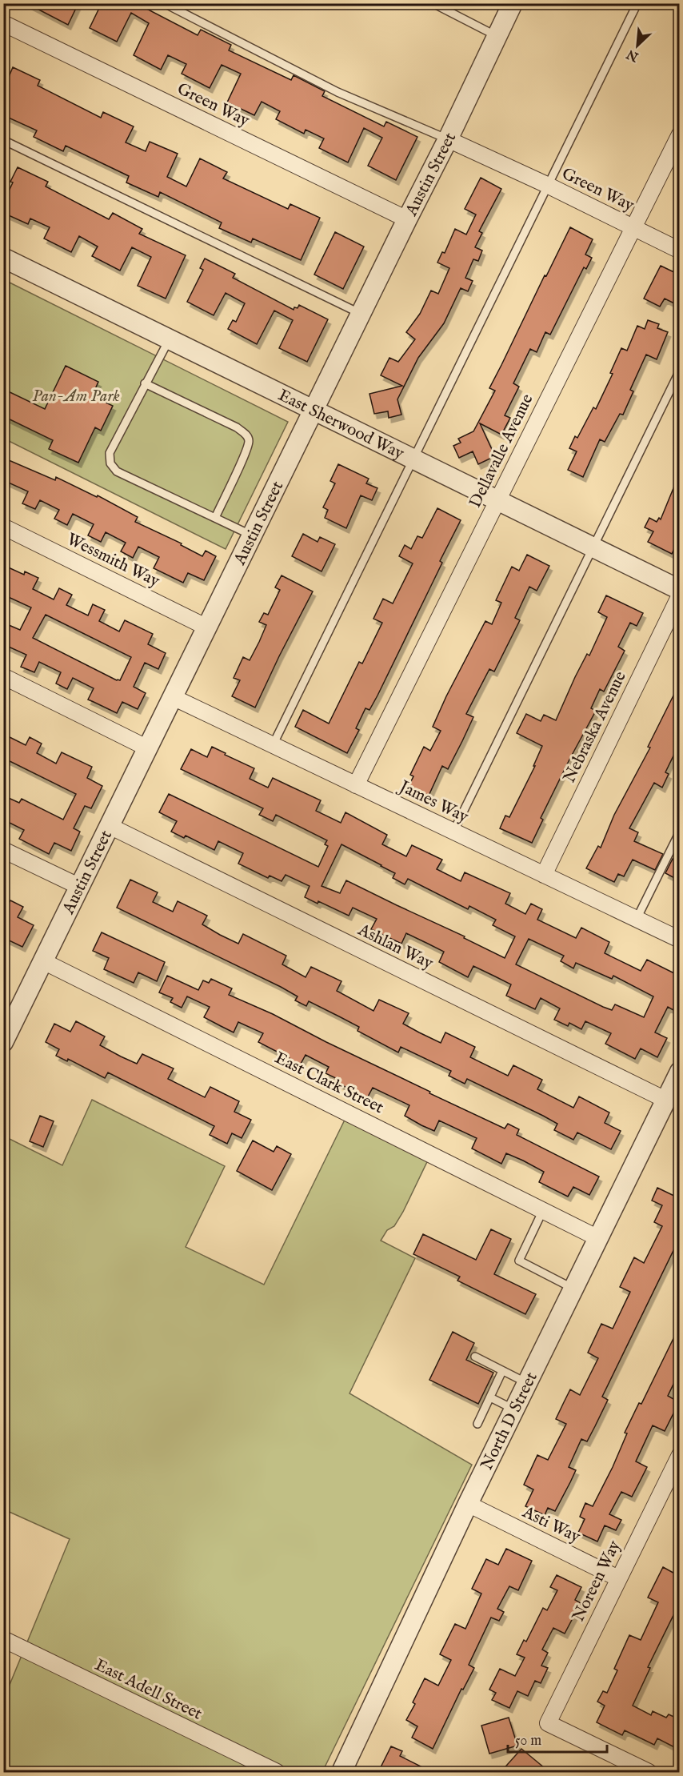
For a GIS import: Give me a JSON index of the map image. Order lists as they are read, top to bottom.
{
  "streets": {
    "street": [
      "Green Way",
      "Austin Street",
      "East Sherwood Way",
      "Dellavalle Avenue",
      "Wessmith Way",
      "Nebraska Avenue",
      "James Way",
      "Ashlan Way",
      "East Clark Street",
      "North D Street",
      "Asti Way",
      "Noreen Way",
      "East Adell Street"
    ]
  },
  "crossings": [
    ["Green Way", "Austin Street"],
    ["Green Way", "Dellavalle Avenue"],
    ["Austin Street", "East Sherwood Way"],
    ["Austin Street", "Wessmith Way"],
    ["Austin Street", "James Way"],
    ["Austin Street", "Ashlan Way"],
    ["Austin Street", "East Clark Street"],
    ["East Sherwood Way", "Dellavalle Avenue"],
    ["Dellavalle Avenue", "James Way"],
    ["Nebraska Avenue", "James Way"],
    ["Ashlan Way", "North D Street"],
    ["East Clark Street", "North D Street"],
    ["North D Street", "Asti Way"],
    ["Asti Way", "Noreen Way"]
  ],
  "parks": ["Pan-Am Park"],
  "scale_bar": "50 m",
  "north": "bottom left"
}
